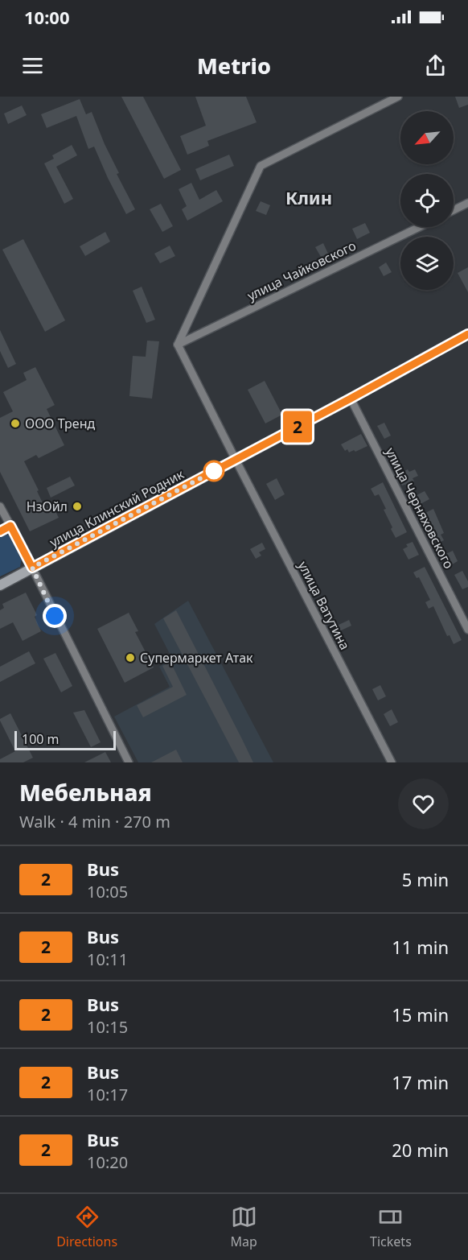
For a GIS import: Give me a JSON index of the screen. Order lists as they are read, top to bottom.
{
  "streets": {
    "main road": ["улица Клинский Родник"],
    "street": ["улица Чайковского", "улица Черняховского", "улица Ватутина"]
  },
  "crossings": [
    ["улица Чайковского", "улица Ватутина"],
    ["улица Клинский Родник", "улица Черняховского"],
    ["улица Клинский Родник", "улица Ватутина"]
  ],
  "districts": ["Клин"],
  "places": ["ООО Тренд", "НзОйл", "Супермаркет Атак"],
  "lines": ["bus line 2"],
  "scale_bar": "100 m",
  "north": "bottom left",
  "page": {
    "status": "10:00",
    "header": "Metrio",
    "on_map": "2",
    "scale": "100 m",
    "heading": ["Мебельная", "Walk · 4 min · 270 m"],
    "list": [
      {
        "mark": "2",
        "name": "Bus",
        "note": "10:05",
        "value": "5 min"
      },
      {
        "mark": "2",
        "name": "Bus",
        "note": "10:11",
        "value": "11 min"
      },
      {
        "mark": "2",
        "name": "Bus",
        "note": "10:15",
        "value": "15 min"
      },
      {
        "mark": "2",
        "name": "Bus",
        "note": "10:17",
        "value": "17 min"
      },
      {
        "mark": "2",
        "name": "Bus",
        "note": "10:20",
        "value": "20 min"
      }
    ],
    "tabs": ["Directions", "Map", "Tickets"]
  }
}
